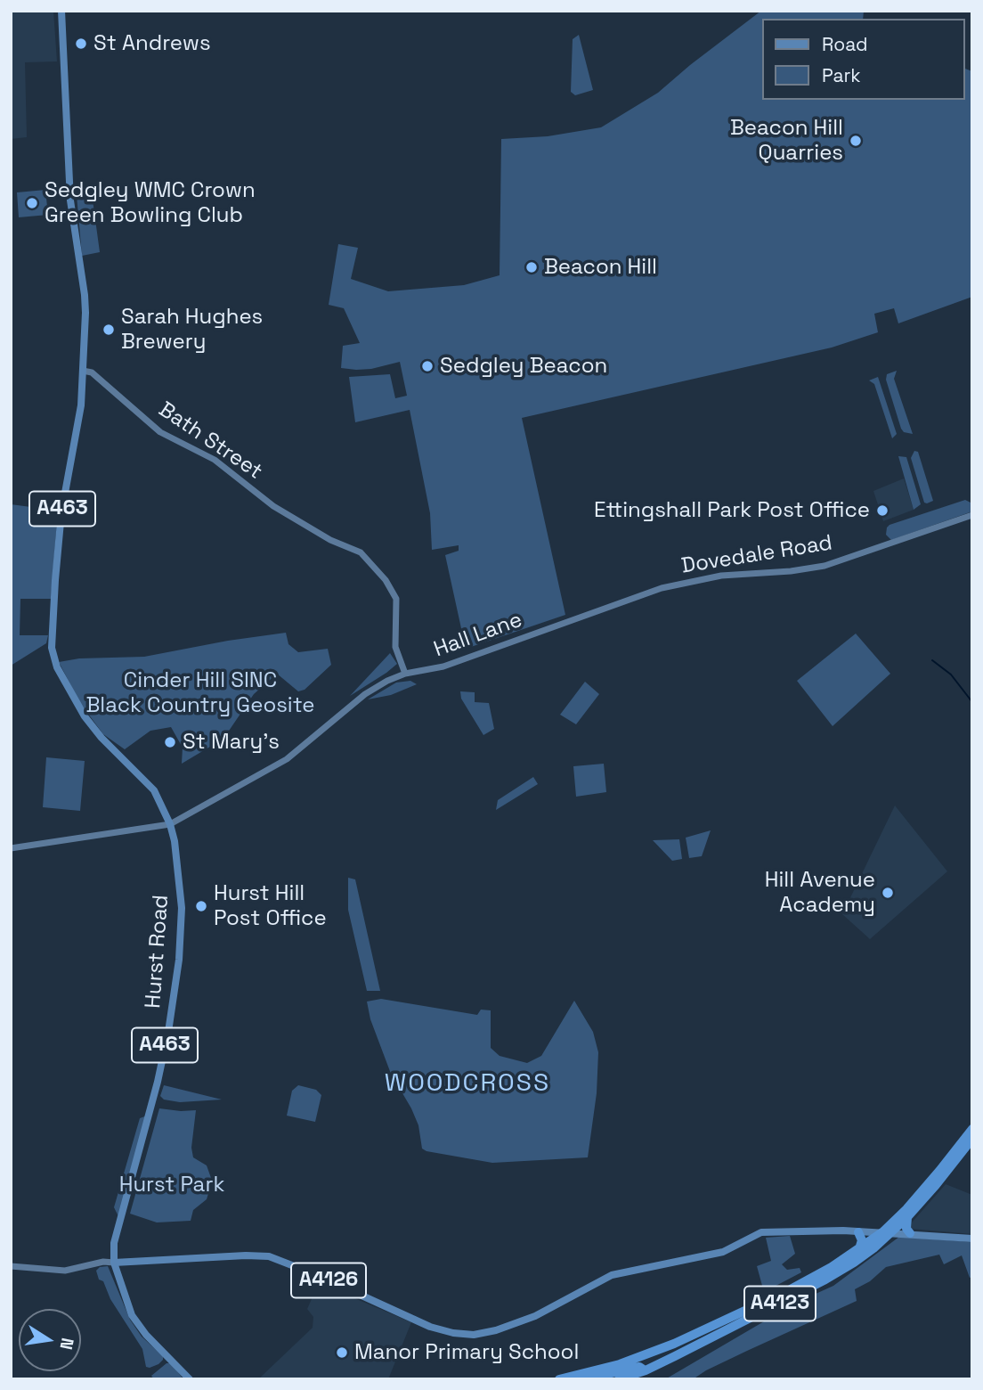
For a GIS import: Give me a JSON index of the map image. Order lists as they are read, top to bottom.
{
  "streets": {
    "highway": ["A4123"],
    "main road": ["A463", "Hurst Road", "A4126"],
    "street": ["Bath Street", "Dovedale Road", "Hall Lane"]
  },
  "crossings": [
    ["Bath Street", "A463"],
    ["Bath Street", "Hall Lane"],
    ["A463", "Hurst Road"],
    ["A463", "A4126"],
    ["Dovedale Road", "Hall Lane"],
    ["Hurst Road", "A4126"],
    ["A4126", "A4123"]
  ],
  "districts": ["WOODCROSS"],
  "parks": ["Cinder Hill SINC Black Country Geosite", "Hurst Park"],
  "places": [
    "St Andrews",
    "Beacon Hill Quarries",
    "Sedgley WMC Crown Green Bowling Club",
    "Beacon Hill",
    "Sarah Hughes Brewery",
    "Sedgley Beacon",
    "Ettingshall Park Post Office",
    "St Mary's",
    "Hill Avenue Academy",
    "Hurst Hill Post Office",
    "Manor Primary School"
  ],
  "legend": ["Road", "Park"],
  "north": "right"
}
